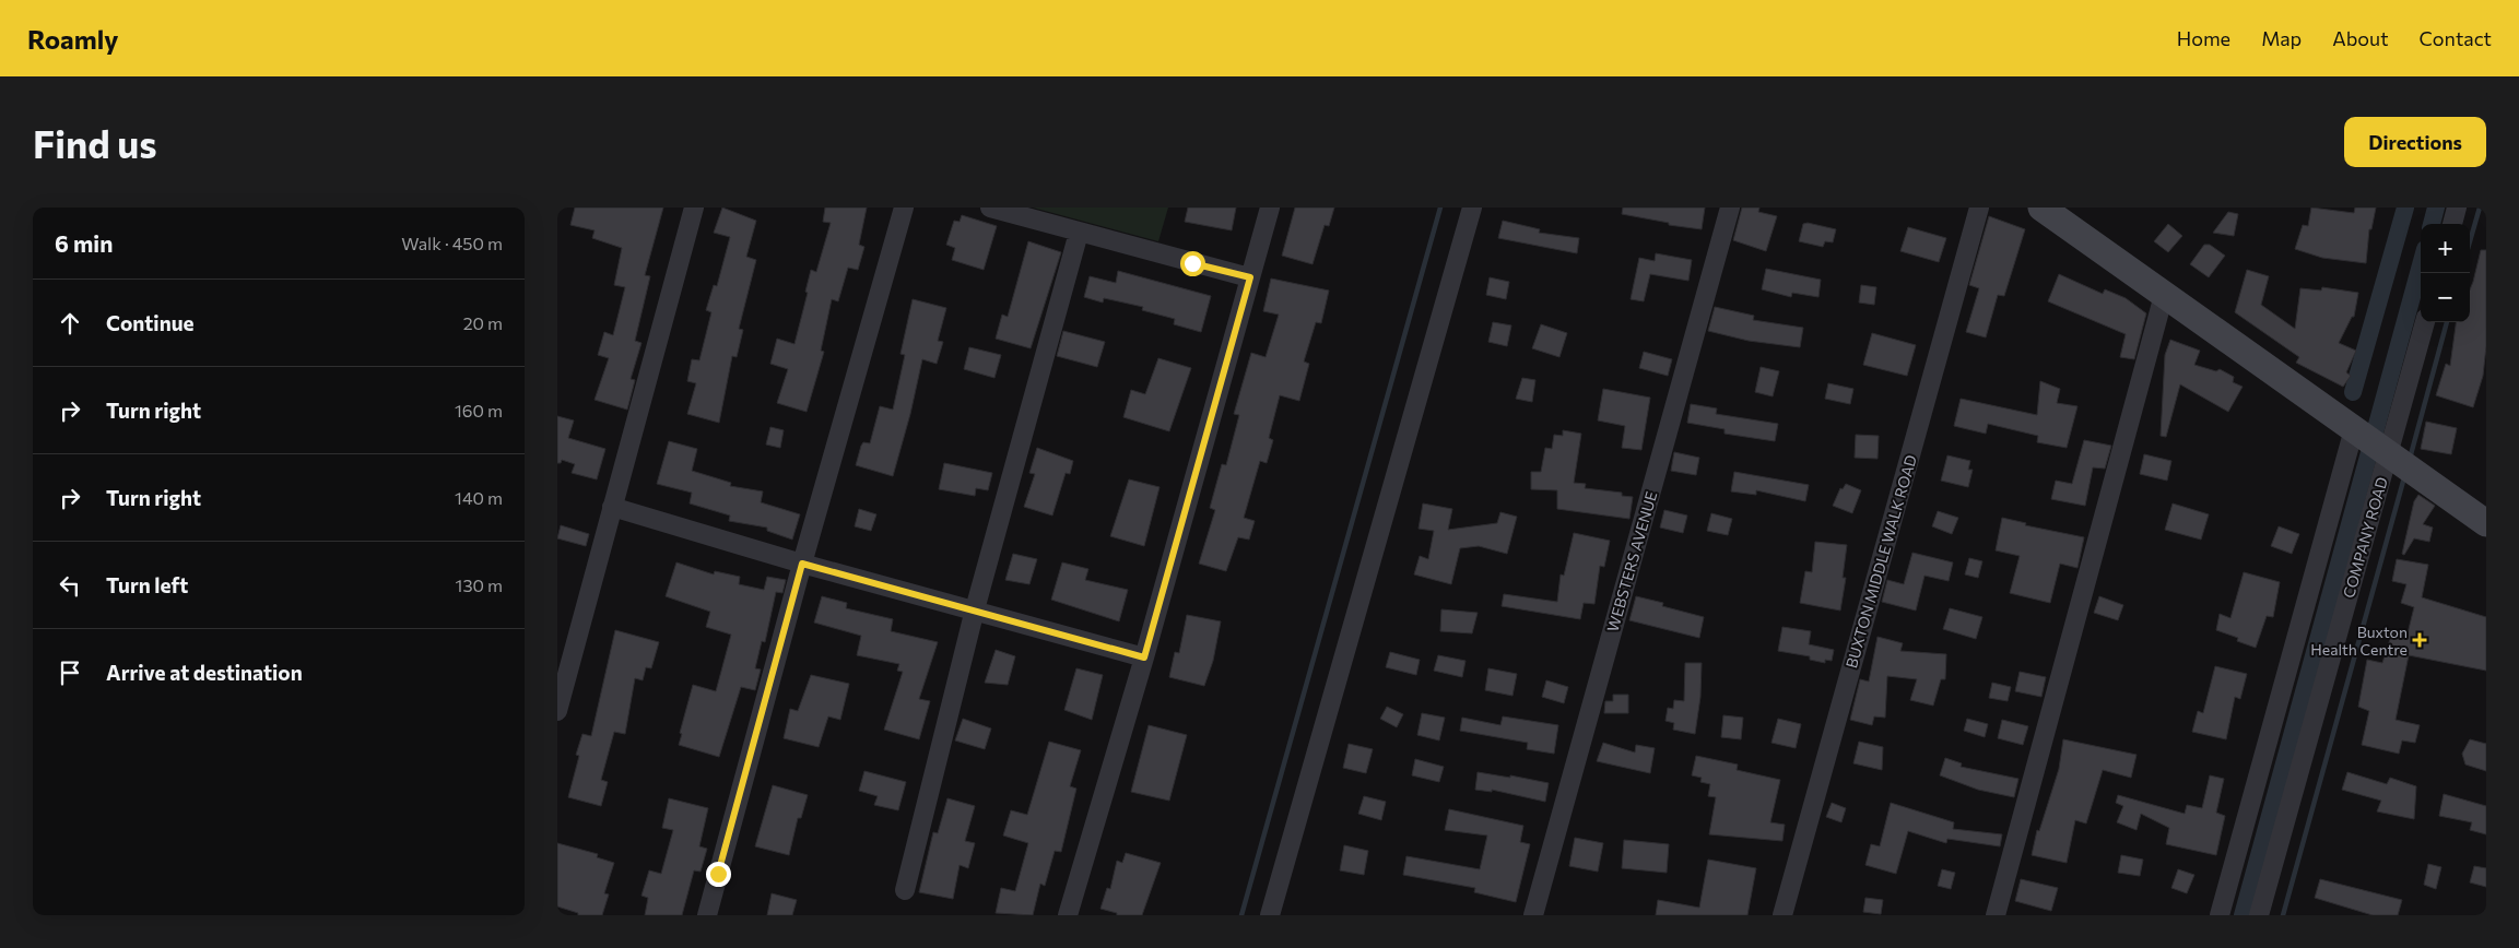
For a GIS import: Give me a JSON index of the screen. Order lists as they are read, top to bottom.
{
  "streets": {
    "street": ["COMPANY ROAD", "WEBSTERS AVENUE", "BUXTON MIDDLE WALK ROAD"]
  },
  "places": {
    "health": ["Buxton Health Centre"]
  },
  "page": {
    "header": "Roamly",
    "nav": [
      "Home",
      "Map",
      "About",
      "Contact"
    ],
    "buttons": "Directions",
    "title": "Find us",
    "heading": ["6 min", "Walk · 450 m"],
    "map_buttons": ["+", "−"],
    "list": [
      ["Continue", "20 m"],
      ["Turn right", "160 m"],
      ["Turn right", "140 m"],
      ["Turn left", "130 m"],
      "Arrive at destination"
    ]
  }
}
